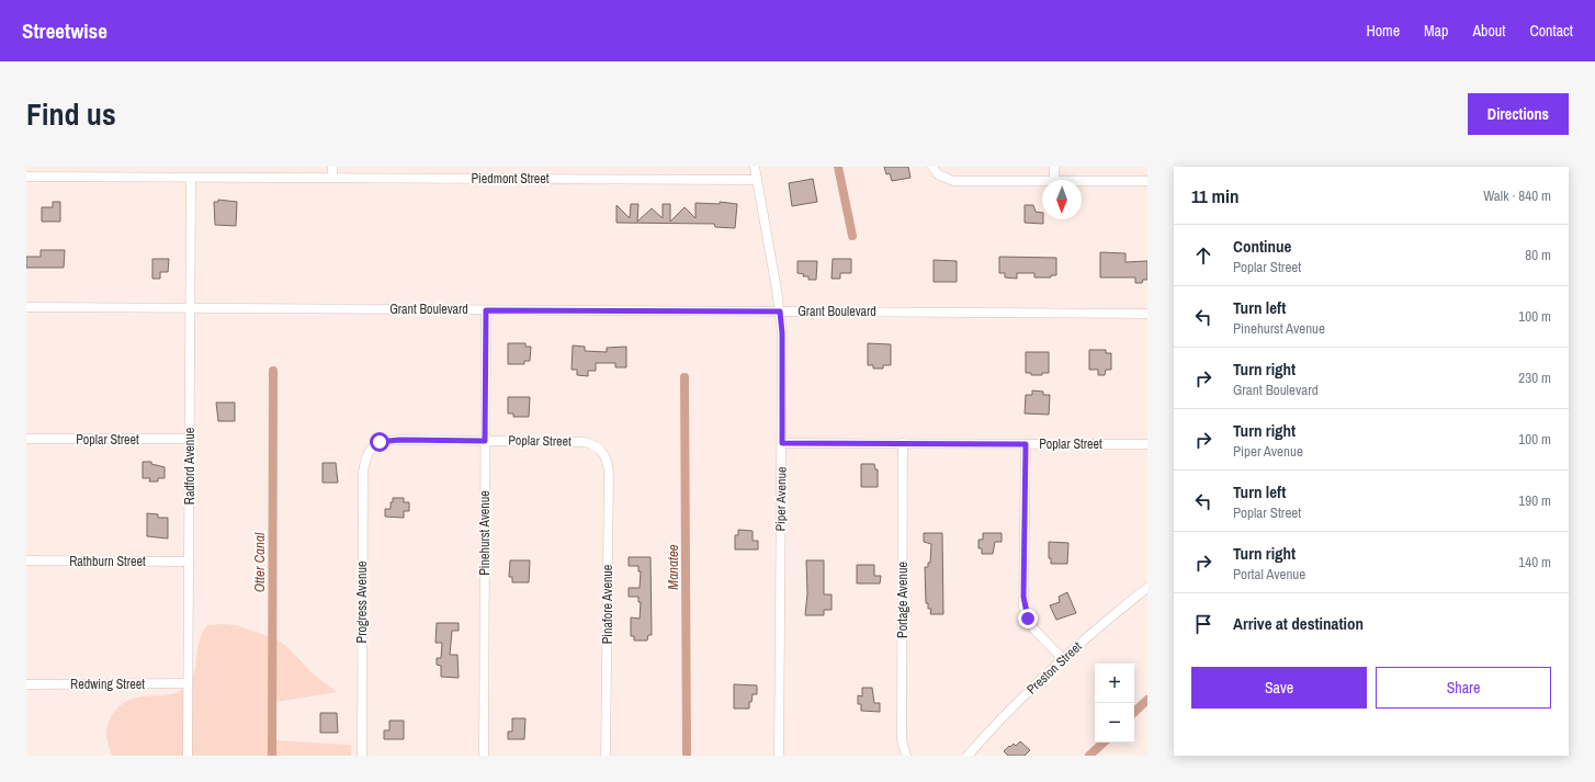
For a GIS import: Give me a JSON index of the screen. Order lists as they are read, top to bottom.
{
  "streets": {
    "street": [
      "Piedmont Street",
      "Grant Boulevard",
      "Poplar Street",
      "Radford Avenue",
      "Piper Avenue",
      "Pinehurst Avenue",
      "Rathburn Street",
      "Portage Avenue",
      "Progress Avenue",
      "Pinafore Avenue",
      "Preston Street",
      "Redwing Street"
    ]
  },
  "crossings": [
    ["Piedmont Street", "Radford Avenue"],
    ["Piedmont Street", "Piper Avenue"],
    ["Grant Boulevard", "Radford Avenue"],
    ["Grant Boulevard", "Piper Avenue"],
    ["Grant Boulevard", "Pinehurst Avenue"],
    ["Poplar Street", "Radford Avenue"],
    ["Poplar Street", "Piper Avenue"],
    ["Poplar Street", "Pinehurst Avenue"],
    ["Poplar Street", "Portage Avenue"],
    ["Poplar Street", "Progress Avenue"],
    ["Poplar Street", "Pinafore Avenue"],
    ["Radford Avenue", "Rathburn Street"],
    ["Radford Avenue", "Redwing Street"]
  ],
  "water": ["Otter Canal", "Manatee"],
  "north": "bottom",
  "page": {
    "header": "Streetwise",
    "nav": [
      "Home",
      "Map",
      "About",
      "Contact"
    ],
    "title": "Find us",
    "buttons": [
      "Directions",
      ["Save", "Share"]
    ],
    "heading": ["11 min", "Walk · 840 m"],
    "list": [
      ["Continue", "Poplar Street", "80 m"],
      ["Turn left", "Pinehurst Avenue", "100 m"],
      ["Turn right", "Grant Boulevard", "230 m"],
      ["Turn right", "Piper Avenue", "100 m"],
      ["Turn left", "Poplar Street", "190 m"],
      ["Turn right", "Portal Avenue", "140 m"],
      "Arrive at destination"
    ],
    "map_buttons": ["+", "−"]
  }
}
